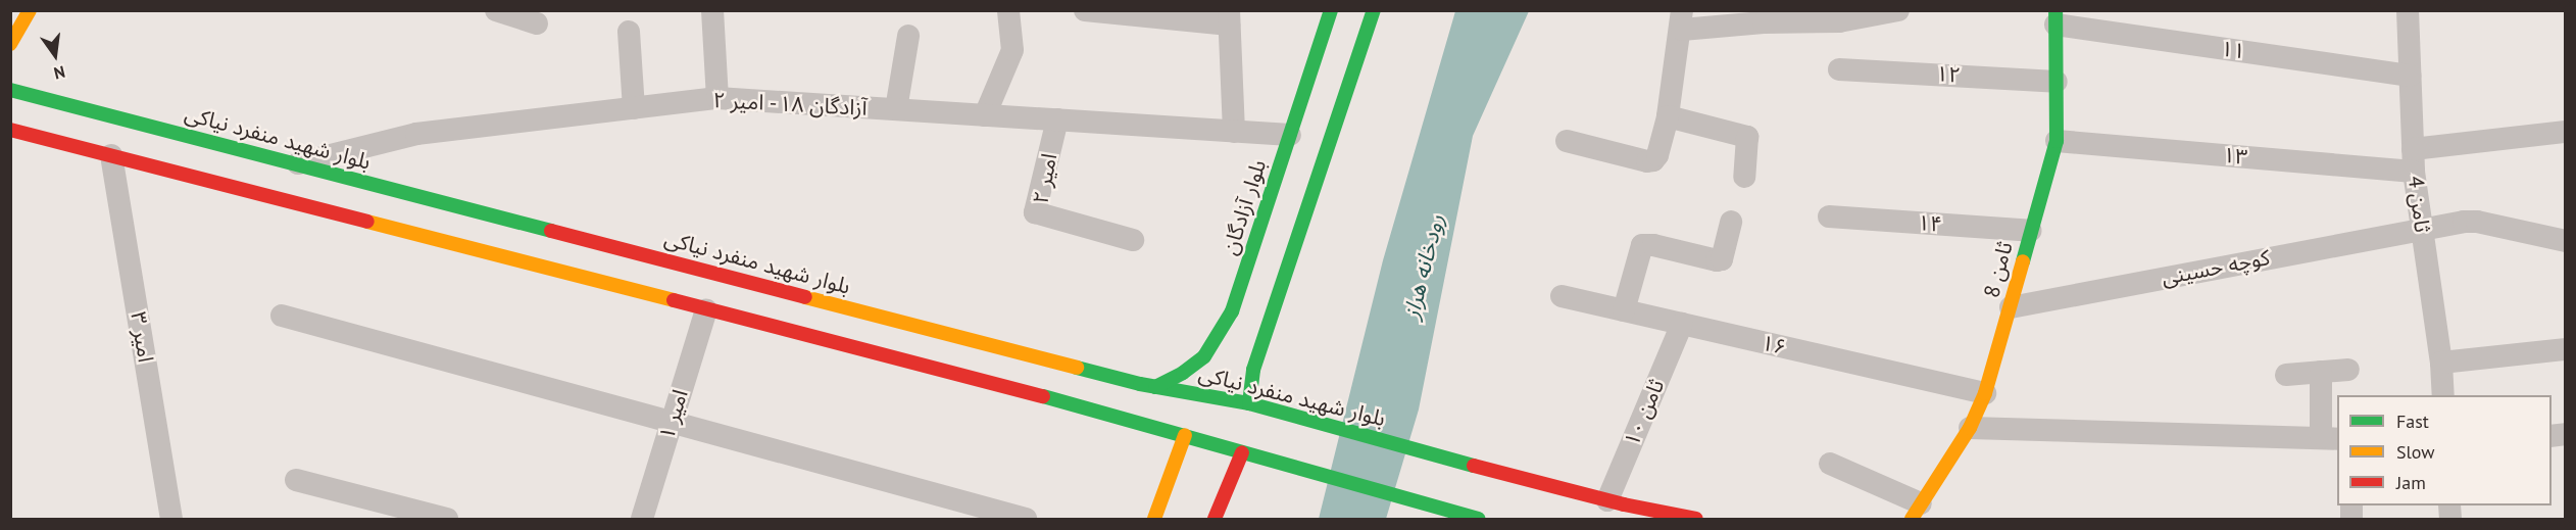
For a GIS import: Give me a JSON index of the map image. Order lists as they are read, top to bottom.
{
  "streets": {
    "main road": ["بلوار شهید منفرد نیاکی", "بلوار آزادگان", "ثامن 8"],
    "street": [
      "۱۱",
      "۱۲",
      "آزادگان ۱۸ - امیر ۲",
      "۱۳",
      "امیر ۲",
      "ثامن 4",
      "۱۴",
      "کوچه حسینی",
      "امیر ۳",
      "۱۶",
      "ثامن ۱۰",
      "امیر ۱"
    ]
  },
  "crossings": [
    ["۱۱", "ثامن 4"],
    ["۱۱", "ثامن 8"],
    ["۱۲", "ثامن 8"],
    ["آزادگان ۱۸ - امیر ۲", "بلوار شهید منفرد نیاکی"],
    ["آزادگان ۱۸ - امیر ۲", "امیر ۲"],
    ["آزادگان ۱۸ - امیر ۲", "بلوار آزادگان"],
    ["بلوار شهید منفرد نیاکی", "بلوار آزادگان"],
    ["بلوار شهید منفرد نیاکی", "ثامن ۱۰"],
    ["۱۳", "ثامن 4"],
    ["۱۳", "ثامن 8"],
    ["ثامن 4", "کوچه حسینی"],
    ["۱۴", "ثامن 8"],
    ["کوچه حسینی", "ثامن 8"],
    ["ثامن 8", "۱۶"],
    ["۱۶", "ثامن ۱۰"]
  ],
  "water": ["رودخانه هراز"],
  "legend": ["Fast", "Slow", "Jam"],
  "north": "bottom"
}
